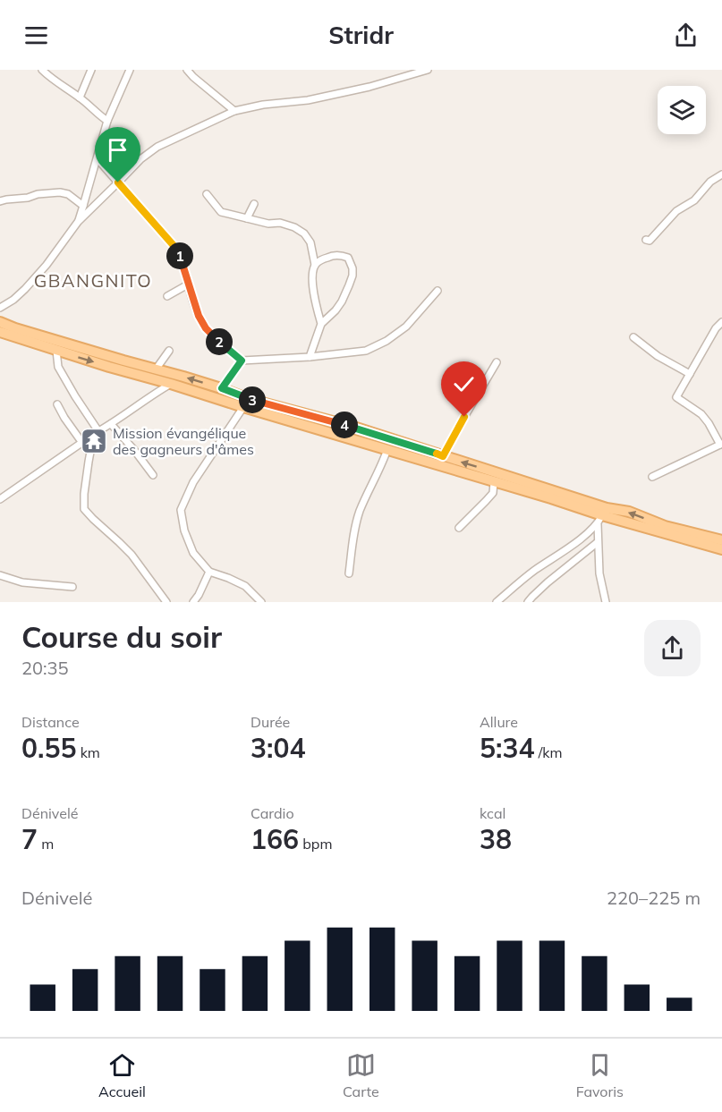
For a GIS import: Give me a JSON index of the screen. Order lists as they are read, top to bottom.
{
  "districts": ["GBANGNITO"],
  "places": {
    "temple": ["Mission évangélique des gagneurs d'âmes"]
  },
  "page": {
    "header": "Stridr",
    "pins": [
      "1",
      "2",
      "3",
      "4"
    ],
    "heading": ["Course du soir", "20:35"],
    "stats": [
      ["Distance", "0.55 km"],
      ["Durée", "3:04"],
      ["Allure", "5:34 /km"],
      ["Dénivelé", "7 m"],
      ["Cardio", "166 bpm"],
      ["kcal", "38"]
    ],
    "chart": ["Dénivelé", "220–225 m"],
    "tabs": ["Accueil", "Carte", "Favoris"]
  }
}
